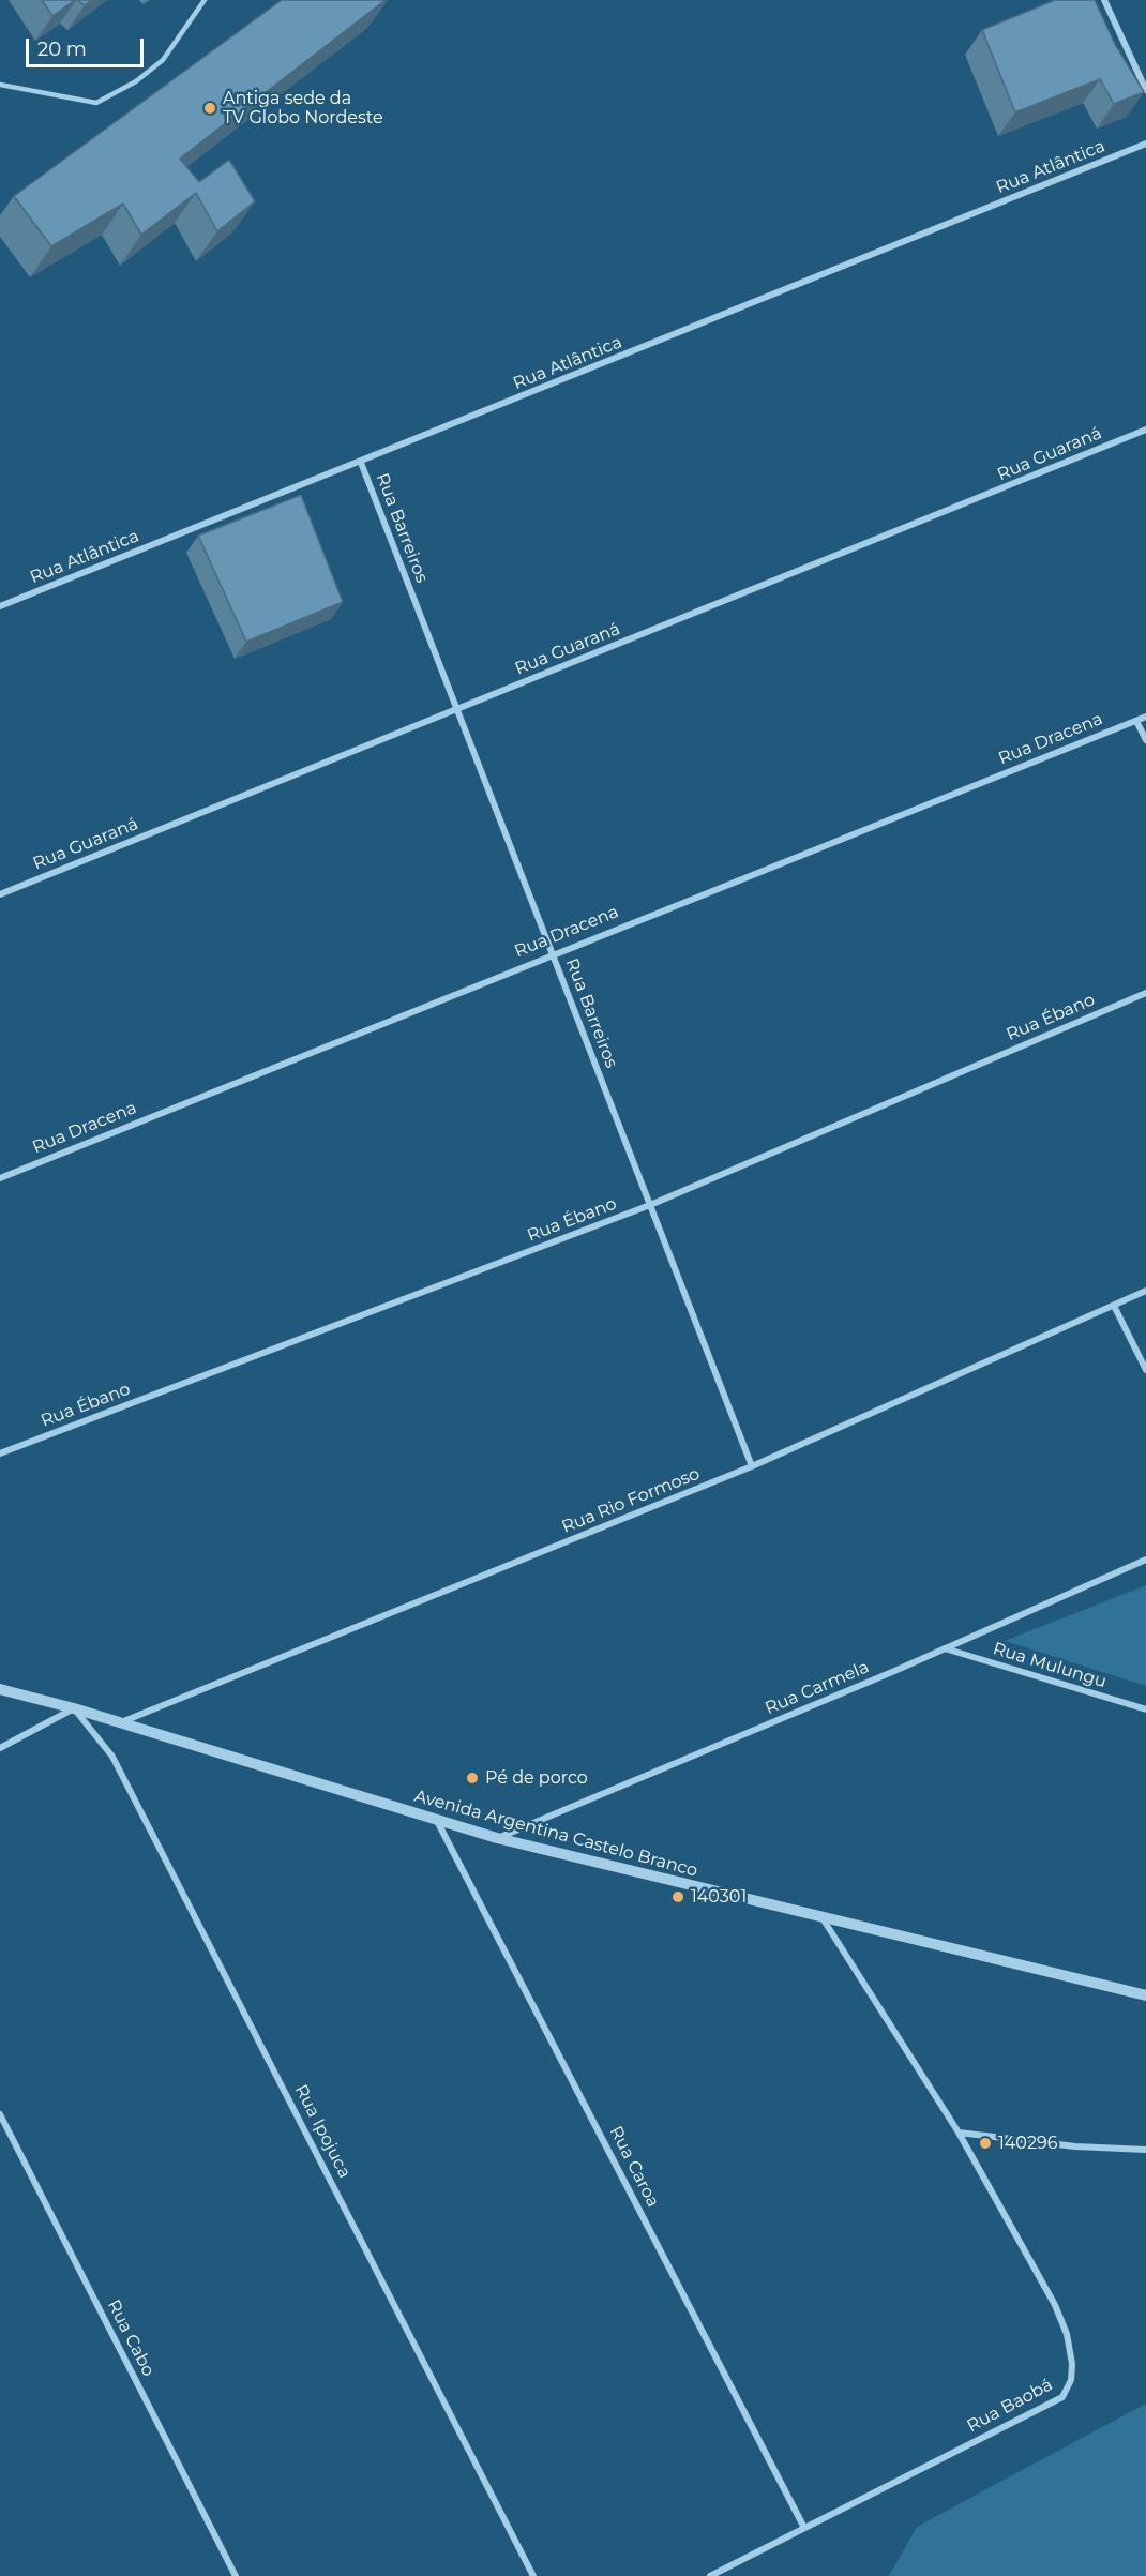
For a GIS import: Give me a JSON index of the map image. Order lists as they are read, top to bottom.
{
  "streets": {
    "street": [
      "Rua Atlântica",
      "Rua Guaraná",
      "Rua Barreiros",
      "Rua Dracena",
      "Rua Ébano",
      "Rua Rio Formoso",
      "Rua Mulungu",
      "Rua Carmela",
      "Avenida Argentina Castelo Branco",
      "Rua Ipojuca",
      "Rua Caroa",
      "Rua Cabo",
      "Rua Baobá"
    ]
  },
  "crossings": [
    ["Rua Atlântica", "Rua Barreiros"],
    ["Rua Guaraná", "Rua Barreiros"],
    ["Rua Barreiros", "Rua Dracena"],
    ["Rua Barreiros", "Rua Ébano"],
    ["Rua Barreiros", "Rua Rio Formoso"],
    ["Rua Rio Formoso", "Avenida Argentina Castelo Branco"],
    ["Rua Mulungu", "Rua Carmela"],
    ["Rua Carmela", "Avenida Argentina Castelo Branco"],
    ["Avenida Argentina Castelo Branco", "Rua Ipojuca"],
    ["Avenida Argentina Castelo Branco", "Rua Caroa"],
    ["Avenida Argentina Castelo Branco", "Rua Baobá"],
    ["Rua Caroa", "Rua Baobá"]
  ],
  "places": [
    "Antiga sede da TV Globo Nordeste",
    "Pé de porco",
    "140301",
    "140296"
  ],
  "scale_bar": "20 m"
}
